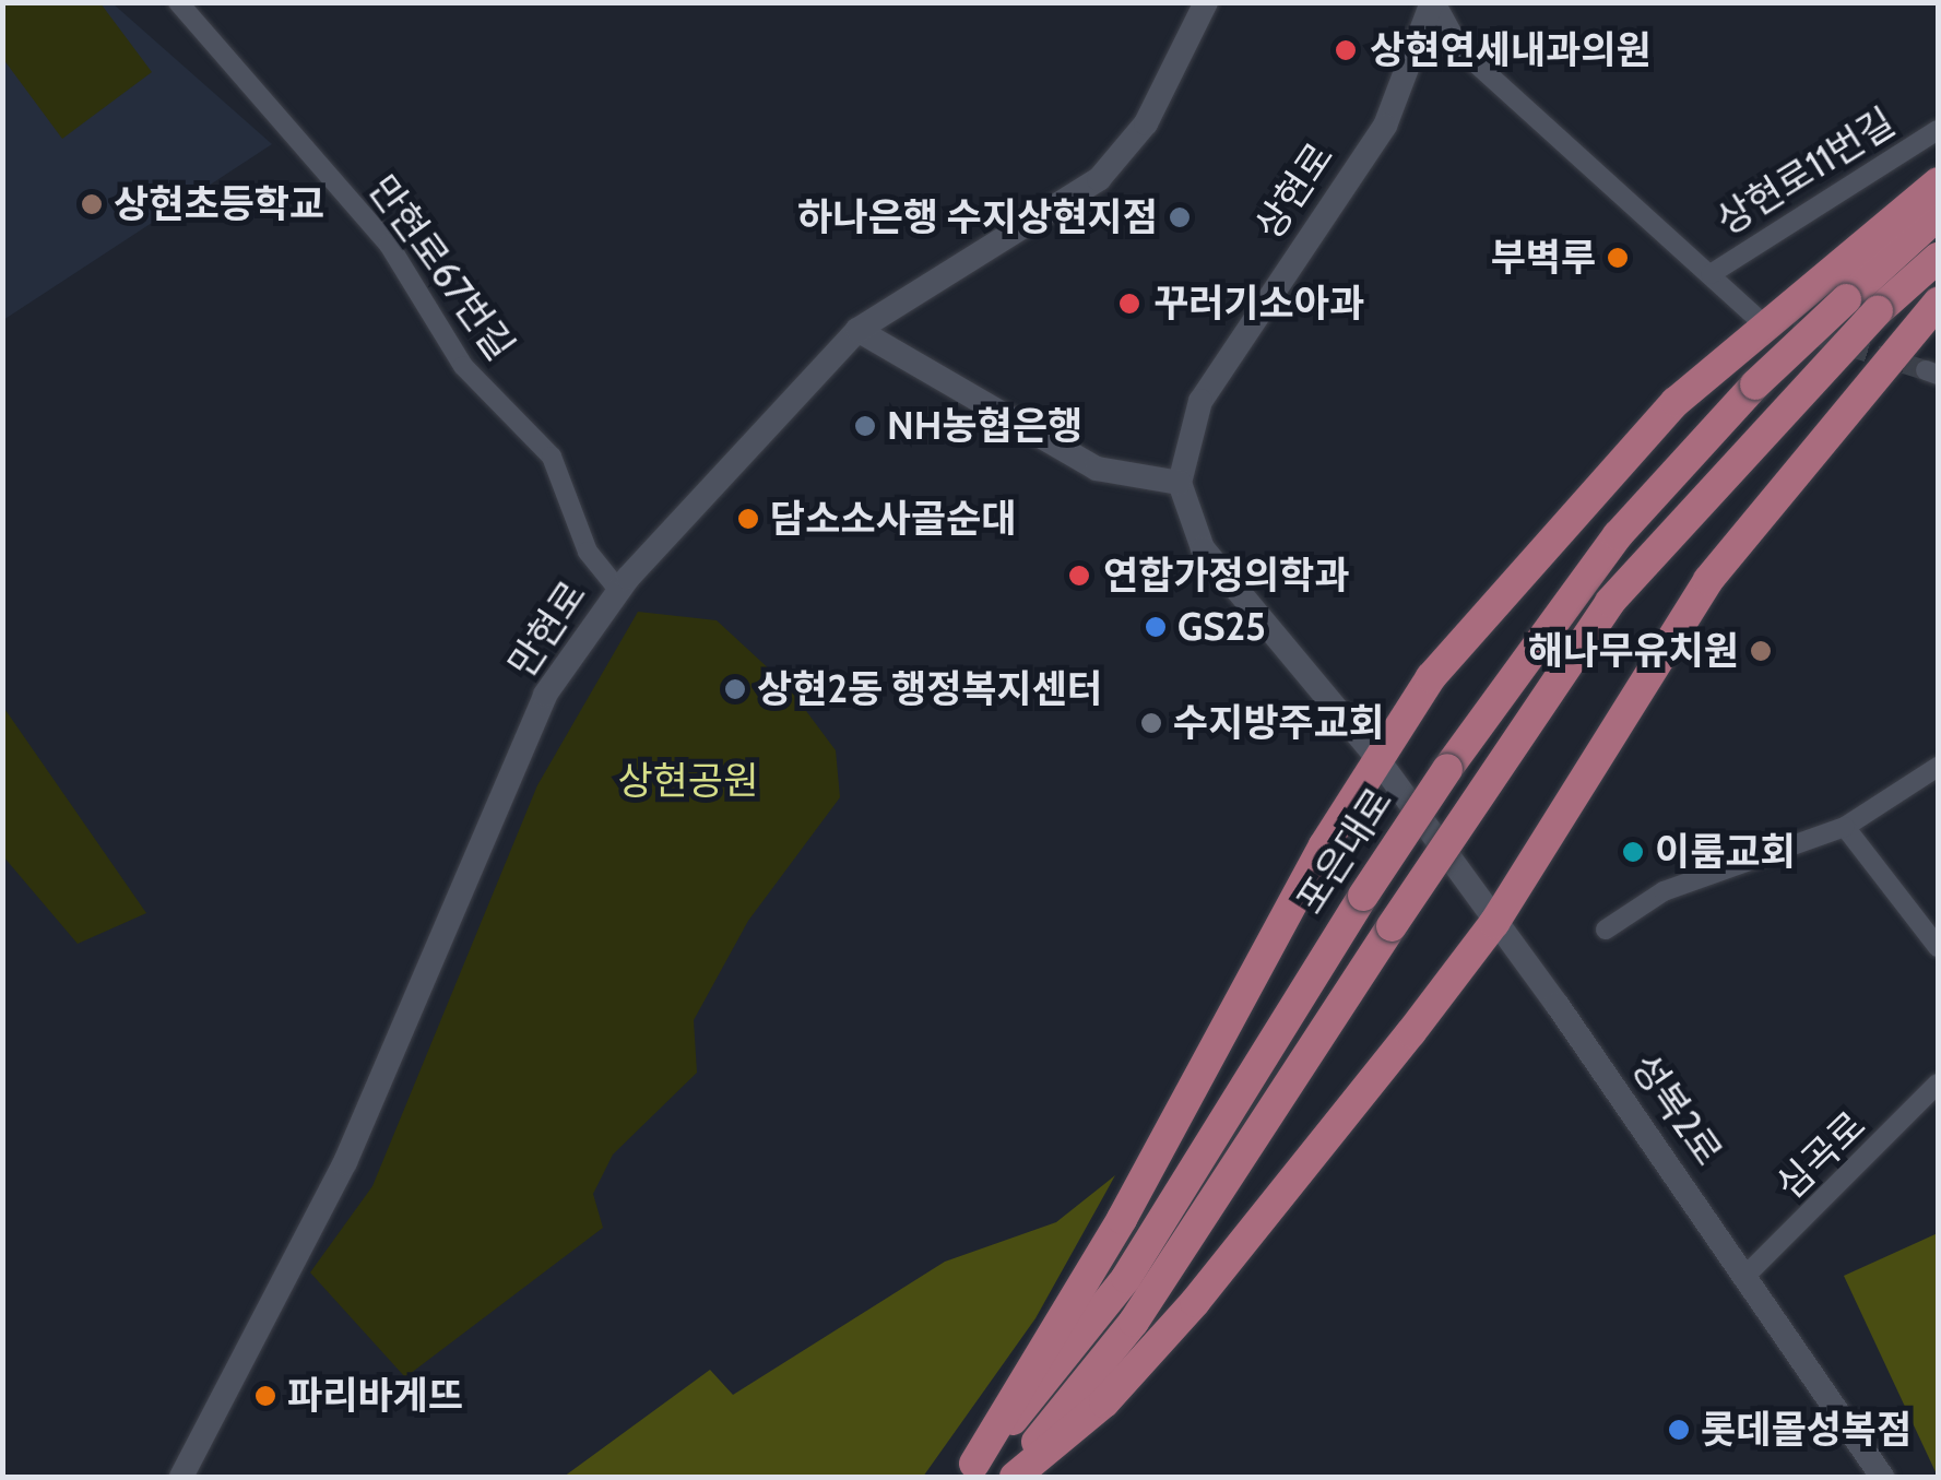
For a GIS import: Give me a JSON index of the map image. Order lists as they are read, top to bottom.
{
  "streets": {
    "main road": ["포은대로"],
    "street": [
      "상현로11번길",
      "상현로",
      "만현로67번길",
      "만현로",
      "성복2로",
      "심곡로"
    ]
  },
  "crossings": [
    ["만현로67번길", "만현로"],
    ["성복2로", "심곡로"]
  ],
  "parks": ["상현공원"],
  "places": [
    "상현연세내과의원",
    "상현초등학교",
    "하나은행 수지상현지점",
    "부벽루",
    "꾸러기소아과",
    "NH농협은행",
    "담소소사골순대",
    "연합가정의학과",
    "GS25",
    "해나무유치원",
    "상현2동 행정복지센터",
    "수지방주교회",
    "이룸교회",
    "파리바게뜨",
    "롯데몰성복점"
  ]
}
